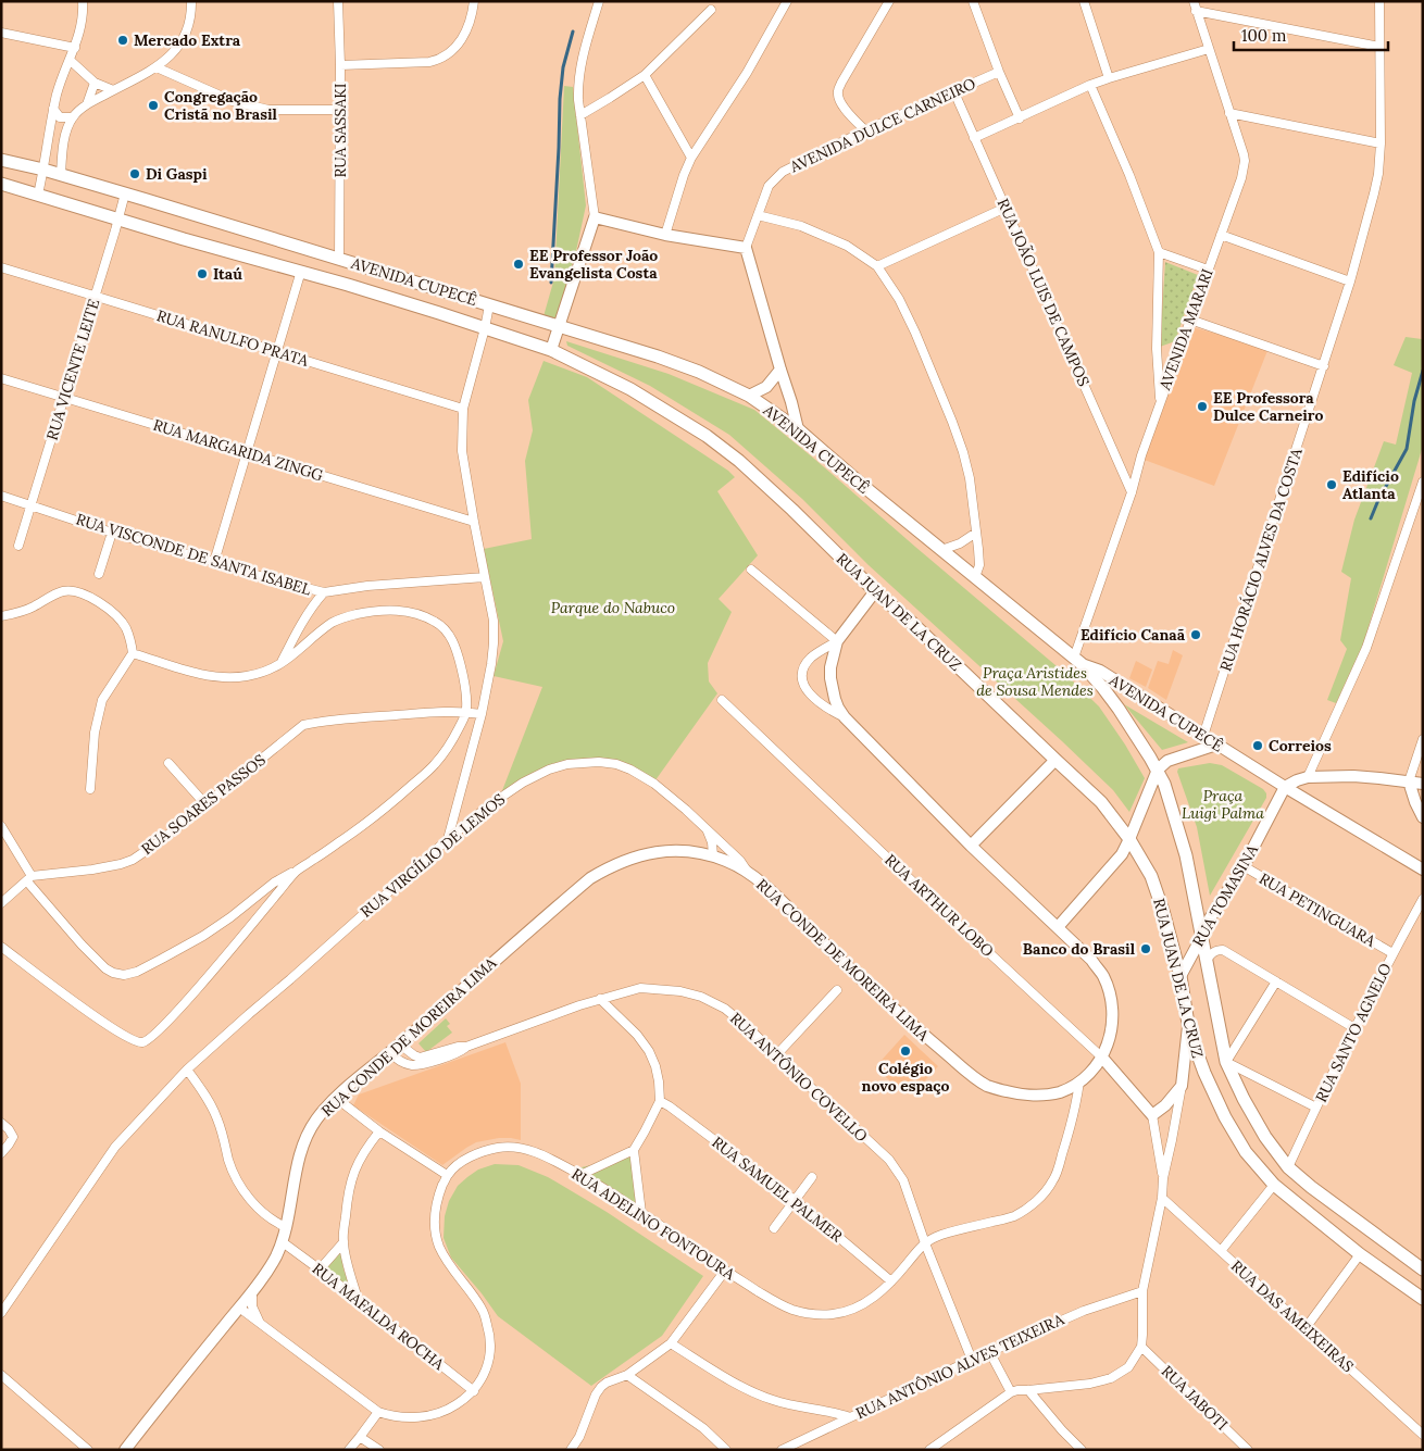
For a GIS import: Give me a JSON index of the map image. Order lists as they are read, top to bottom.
{
  "streets": {
    "main road": [
      "AVENIDA CUPECÊ",
      "RUA JUAN DE LA CRUZ",
      "RUA TOMASINA",
      "RUA ARTHUR LOBO",
      "RUA CONDE DE MOREIRA LIMA"
    ],
    "street": [
      "AVENIDA DULCE CARNEIRO",
      "RUA SASSAKI",
      "RUA JOÃO LUIS DE CAMPOS",
      "AVENIDA MARARI",
      "RUA RANULFO PRATA",
      "RUA VICENTE LEITE",
      "RUA MARGARIDA ZINGG",
      "RUA VISCONDE DE SANTA ISABEL",
      "RUA HORÁCIO ALVES DA COSTA",
      "RUA SOARES PASSOS",
      "RUA VIRGÍLIO DE LEMOS",
      "RUA PETINGUARA",
      "RUA SANTO AGNELO",
      "RUA ANTÔNIO COVELLO",
      "RUA SAMUEL PALMER",
      "RUA ADELINO FONTOURA",
      "RUA MAFALDA ROCHA",
      "RUA DAS AMEIXEIRAS",
      "RUA ANTÔNIO ALVES TEIXEIRA",
      "RUA JABOTI"
    ]
  },
  "crossings": [
    ["AVENIDA DULCE CARNEIRO", "RUA JOÃO LUIS DE CAMPOS"],
    ["RUA SASSAKI", "AVENIDA CUPECÊ"],
    ["AVENIDA CUPECÊ", "AVENIDA MARARI"],
    ["AVENIDA CUPECÊ", "RUA VICENTE LEITE"],
    ["AVENIDA CUPECÊ", "RUA HORÁCIO ALVES DA COSTA"],
    ["AVENIDA CUPECÊ", "RUA JUAN DE LA CRUZ"],
    ["AVENIDA CUPECÊ", "RUA TOMASINA"],
    ["RUA JOÃO LUIS DE CAMPOS", "AVENIDA MARARI"],
    ["RUA RANULFO PRATA", "RUA VICENTE LEITE"],
    ["RUA VICENTE LEITE", "RUA MARGARIDA ZINGG"],
    ["RUA VICENTE LEITE", "RUA VISCONDE DE SANTA ISABEL"],
    ["RUA JUAN DE LA CRUZ", "RUA TOMASINA"],
    ["RUA JUAN DE LA CRUZ", "RUA CONDE DE MOREIRA LIMA"],
    ["RUA VIRGÍLIO DE LEMOS", "RUA CONDE DE MOREIRA LIMA"],
    ["RUA TOMASINA", "RUA PETINGUARA"],
    ["RUA TOMASINA", "RUA SANTO AGNELO"],
    ["RUA ARTHUR LOBO", "RUA CONDE DE MOREIRA LIMA"],
    ["RUA PETINGUARA", "RUA SANTO AGNELO"],
    ["RUA CONDE DE MOREIRA LIMA", "RUA ANTÔNIO COVELLO"],
    ["RUA CONDE DE MOREIRA LIMA", "RUA MAFALDA ROCHA"],
    ["RUA ANTÔNIO COVELLO", "RUA ADELINO FONTOURA"],
    ["RUA ANTÔNIO COVELLO", "RUA ANTÔNIO ALVES TEIXEIRA"],
    ["RUA SAMUEL PALMER", "RUA ADELINO FONTOURA"]
  ],
  "parks": ["Parque do Nabuco", "Praça Aristides de Sousa Mendes", "Praça Luigi Palma"],
  "places": [
    "Mercado Extra",
    "Congregação Cristã no Brasil",
    "Di Gaspi",
    "EE Professor João Evangelista Costa",
    "Itaú",
    "EE Professora Dulce Carneiro",
    "Edifício Atlanta",
    "Edifício Canaã",
    "Correios",
    "Banco do Brasil",
    "Colégio novo espaço"
  ],
  "scale_bar": "100 m"
}
